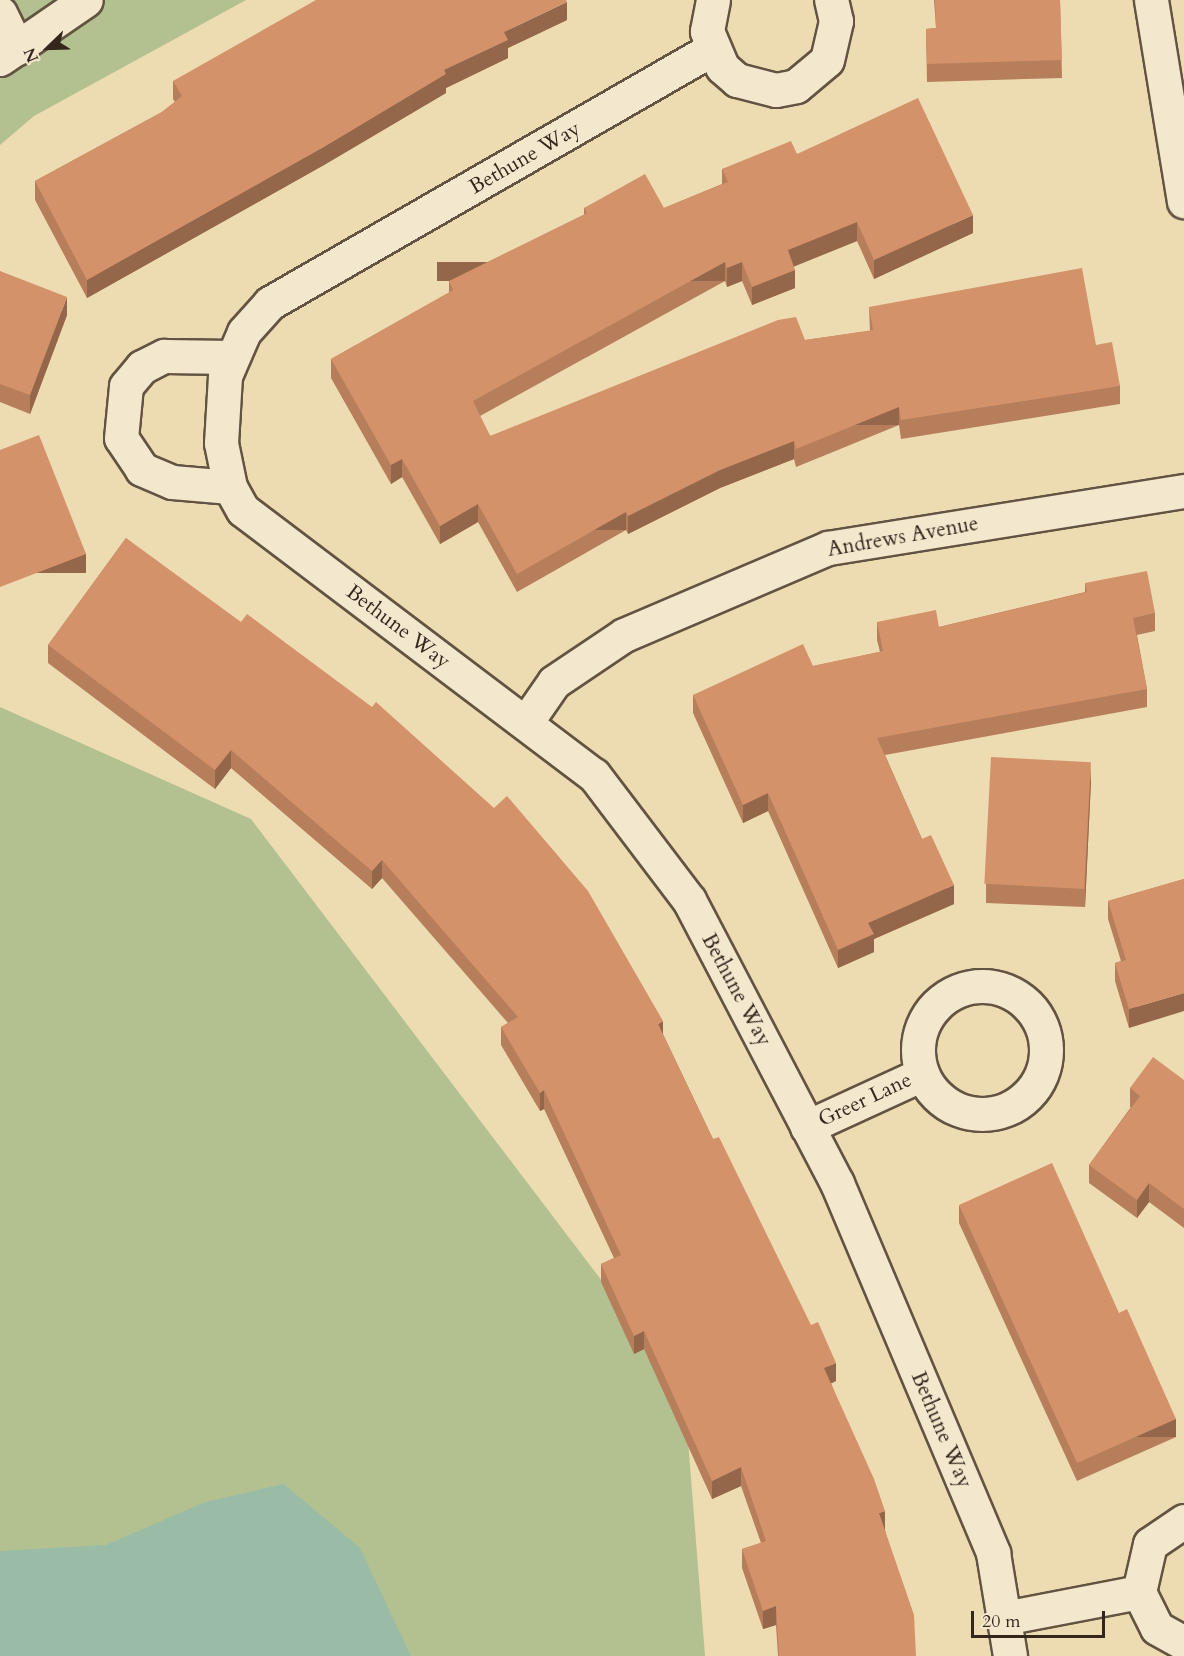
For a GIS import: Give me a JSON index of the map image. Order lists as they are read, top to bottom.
{
  "streets": {
    "street": ["Bethune Way", "Andrews Avenue", "Greer Lane"]
  },
  "crossings": [
    ["Bethune Way", "Andrews Avenue"],
    ["Bethune Way", "Greer Lane"]
  ],
  "scale_bar": "20 m",
  "north": "bottom left"
}
